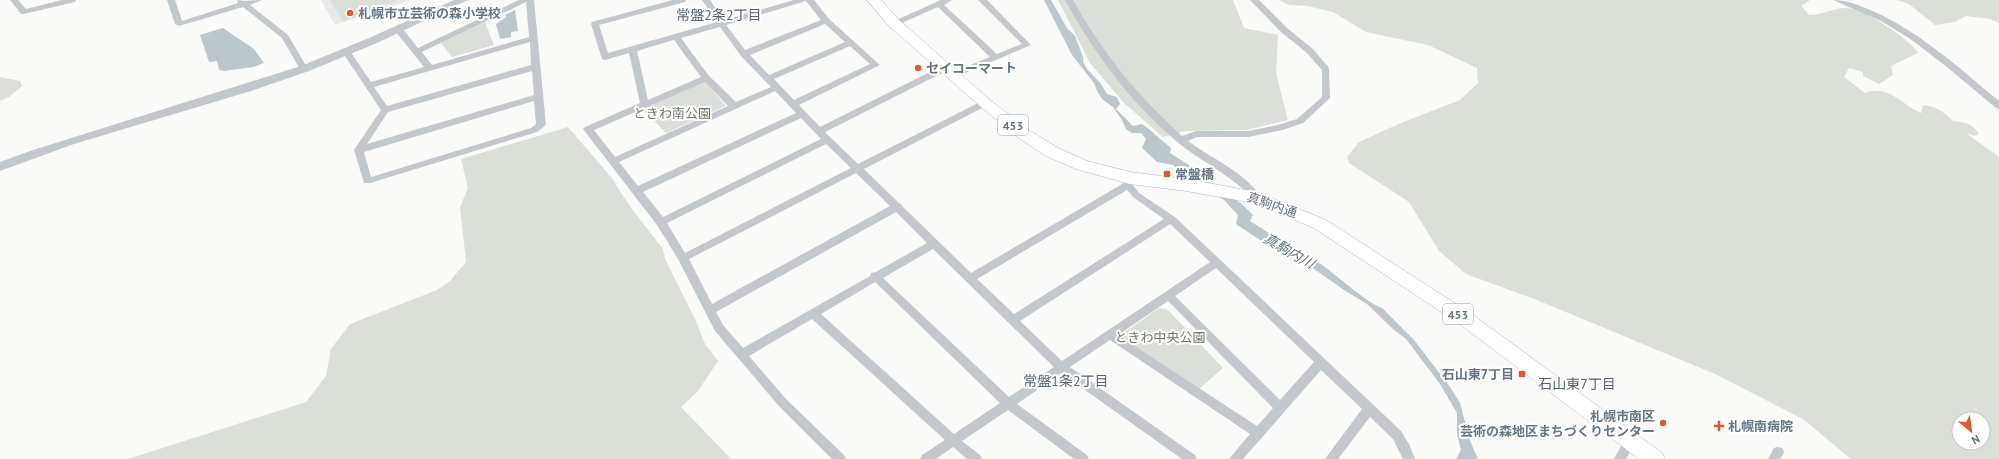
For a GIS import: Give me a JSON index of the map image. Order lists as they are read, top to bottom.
{
  "streets": {
    "highway": ["453", "真駒内通"]
  },
  "districts": ["常盤2条2丁目", "常盤1条2丁目", "石山東7丁目"],
  "water": ["真駒内川"],
  "parks": ["ときわ南公園", "ときわ中央公園"],
  "places": {
    "other": ["札幌市立芸術の森小学校", "セイコーマート", "札幌市南区 芸術の森地区まちづくりセンター"],
    "transit": ["常盤橋", "石山東7丁目"],
    "health": ["札幌南病院"]
  },
  "north": "bottom right"
}
